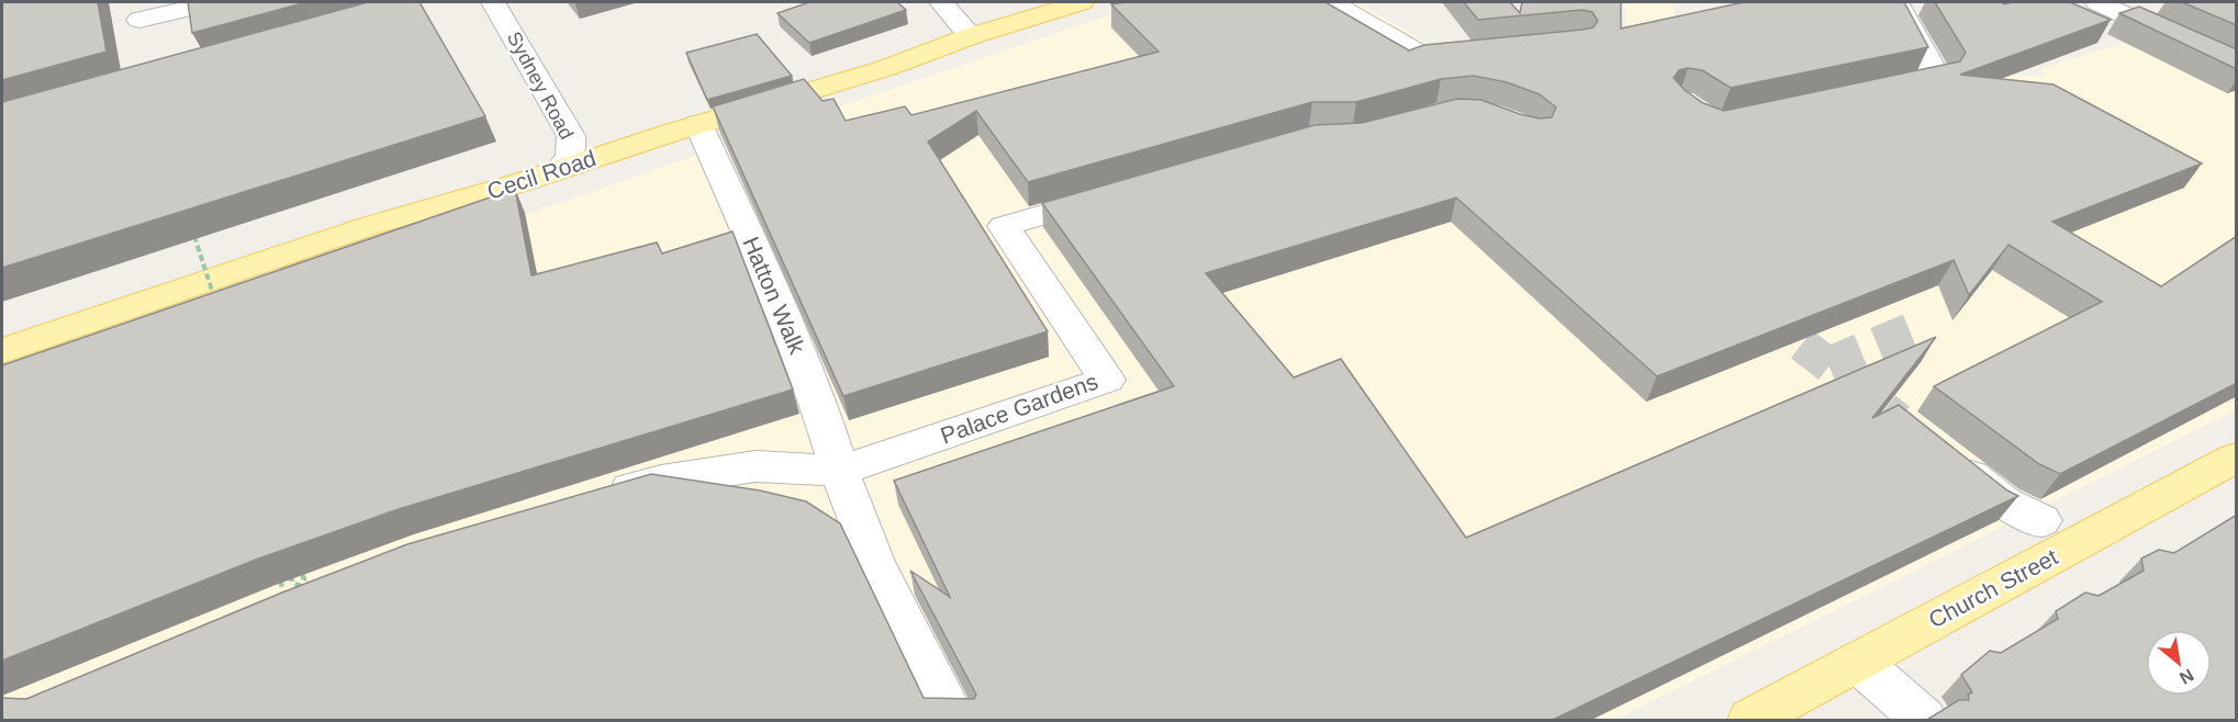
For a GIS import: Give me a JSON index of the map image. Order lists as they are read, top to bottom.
{
  "streets": {
    "main road": ["Cecil Road", "Church Street"],
    "street": ["Sydney Road", "Hatton Walk", "Palace Gardens"]
  },
  "crossings": [
    ["Sydney Road", "Cecil Road"],
    ["Cecil Road", "Hatton Walk"],
    ["Hatton Walk", "Palace Gardens"]
  ],
  "north": "bottom right"
}
